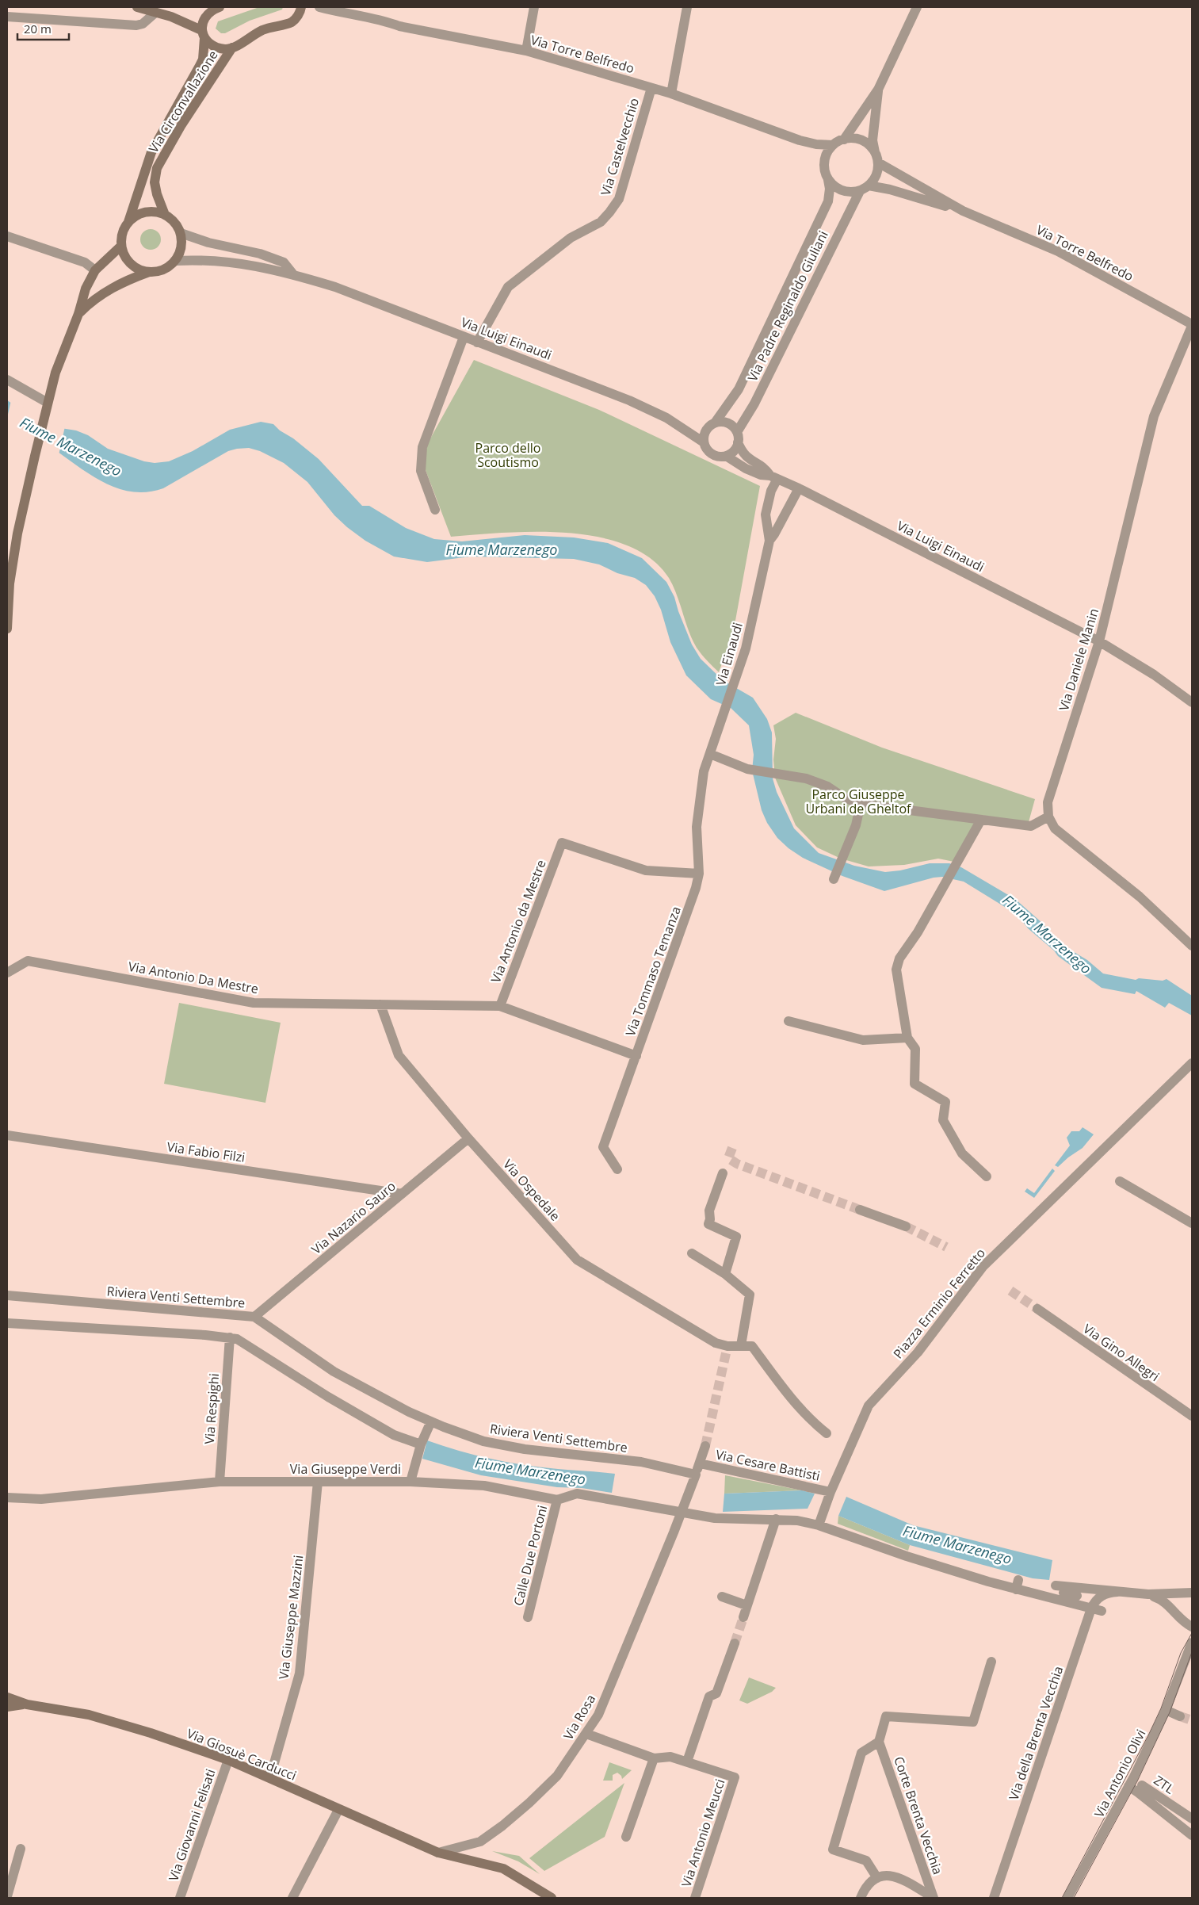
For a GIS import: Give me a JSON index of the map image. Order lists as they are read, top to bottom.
{
  "streets": {
    "street": [
      "Via Torre Belfredo",
      "Via Circonvallazione",
      "Via Castelvecchio",
      "Via Padre Reginaldo Giuliani",
      "Via Luigi Einaudi",
      "Via Einaudi",
      "Via Daniele Manin",
      "Via Antonio da Mestre",
      "Via Tommaso Temanza",
      "Via Antonio Da Mestre",
      "Via Fabio Filzi",
      "Via Ospedale",
      "Via Nazario Sauro",
      "Riviera Venti Settembre",
      "Piazza Erminio Ferretto",
      "Via Gino Allegri",
      "Via Respighi",
      "Via Cesare Battisti",
      "Via Giuseppe Verdi",
      "Calle Due Portoni",
      "Via Giuseppe Mazzini",
      "Via Rosa",
      "Via della Brenta Vecchia",
      "Via Giosuè Carducci",
      "Via Antonio Olivi",
      "ZTL",
      "Corte Brenta Vecchia",
      "Via Giovanni Felisati",
      "Via Antonio Meucci"
    ]
  },
  "crossings": [
    ["Via Torre Belfredo", "Via Castelvecchio"],
    ["Via Torre Belfredo", "Via Padre Reginaldo Giuliani"],
    ["Via Torre Belfredo", "Via Daniele Manin"],
    ["Via Circonvallazione", "Via Luigi Einaudi"],
    ["Via Castelvecchio", "Via Luigi Einaudi"],
    ["Via Padre Reginaldo Giuliani", "Via Luigi Einaudi"],
    ["Via Luigi Einaudi", "Via Daniele Manin"],
    ["Via Einaudi", "Via Tommaso Temanza"],
    ["Via Antonio da Mestre", "Via Tommaso Temanza"],
    ["Via Antonio da Mestre", "Via Antonio Da Mestre"],
    ["Via Antonio Da Mestre", "Via Ospedale"],
    ["Via Fabio Filzi", "Via Nazario Sauro"],
    ["Via Ospedale", "Via Nazario Sauro"],
    ["Via Nazario Sauro", "Riviera Venti Settembre"],
    ["Riviera Venti Settembre", "Via Rosa"],
    ["Piazza Erminio Ferretto", "Via Cesare Battisti"],
    ["Piazza Erminio Ferretto", "Via Giuseppe Verdi"],
    ["Via Respighi", "Via Giuseppe Verdi"],
    ["Via Cesare Battisti", "Via Rosa"],
    ["Via Giuseppe Verdi", "Calle Due Portoni"],
    ["Via Giuseppe Verdi", "Via Giuseppe Mazzini"],
    ["Via Giuseppe Verdi", "Via Rosa"],
    ["Via Giuseppe Verdi", "Via della Brenta Vecchia"],
    ["Via Giuseppe Mazzini", "Via Giosuè Carducci"],
    ["Via Rosa", "Via Giosuè Carducci"],
    ["Via Giosuè Carducci", "Via Giovanni Felisati"]
  ],
  "water": ["Fiume Marzenego"],
  "parks": ["Parco dello Scoutismo", "Parco Giuseppe Urbani de Gheltof"],
  "scale_bar": "20 m"
}
